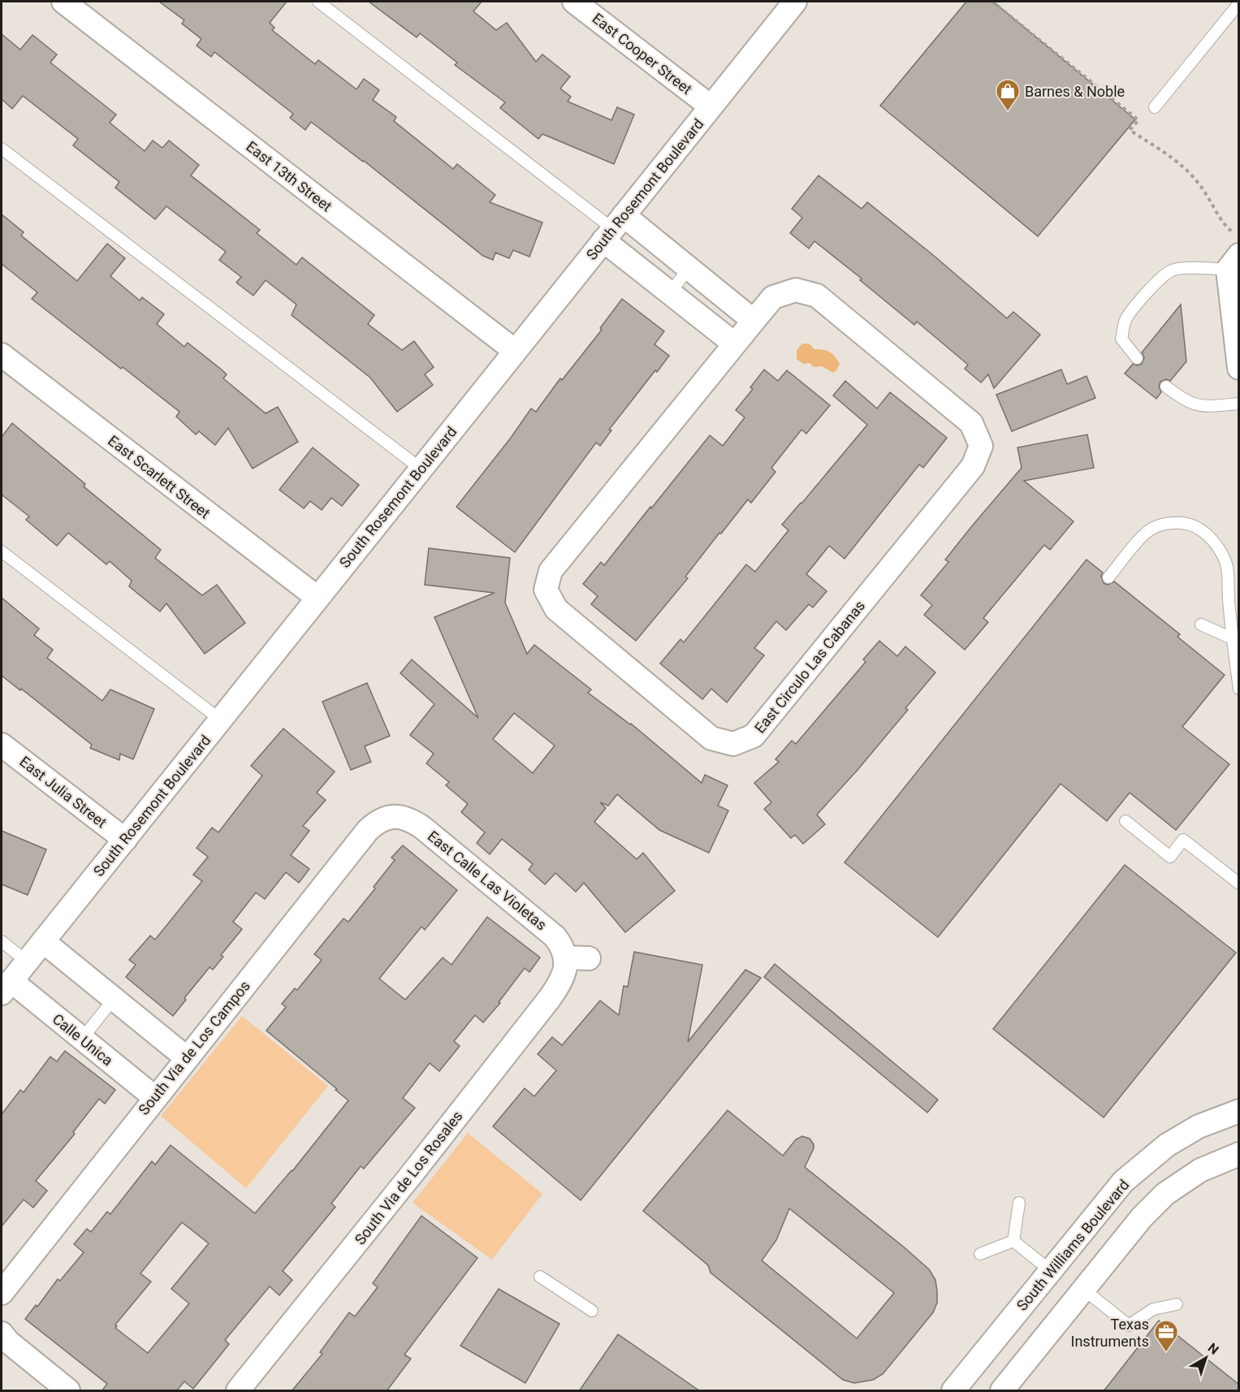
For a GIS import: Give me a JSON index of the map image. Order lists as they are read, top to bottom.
{
  "streets": {
    "street": [
      "East Cooper Street",
      "East 13th Street",
      "South Rosemont Boulevard",
      "East Scarlett Street",
      "East Circulo Las Cabanas",
      "East Julia Street",
      "East Calle Las Violetas",
      "Calle Unica",
      "South Via de Los Campos",
      "South Via de Los Rosales",
      "South Williams Boulevard"
    ]
  },
  "crossings": [
    ["East Cooper Street", "South Rosemont Boulevard"],
    ["East 13th Street", "South Rosemont Boulevard"],
    ["South Rosemont Boulevard", "East Scarlett Street"],
    ["South Rosemont Boulevard", "East Julia Street"],
    ["South Rosemont Boulevard", "Calle Unica"],
    ["East Calle Las Violetas", "South Via de Los Campos"],
    ["East Calle Las Violetas", "South Via de Los Rosales"],
    ["Calle Unica", "South Via de Los Campos"]
  ],
  "places": {
    "shop": ["Barnes & Noble"],
    "office": ["Texas Instruments"]
  },
  "north": "top right"
}
